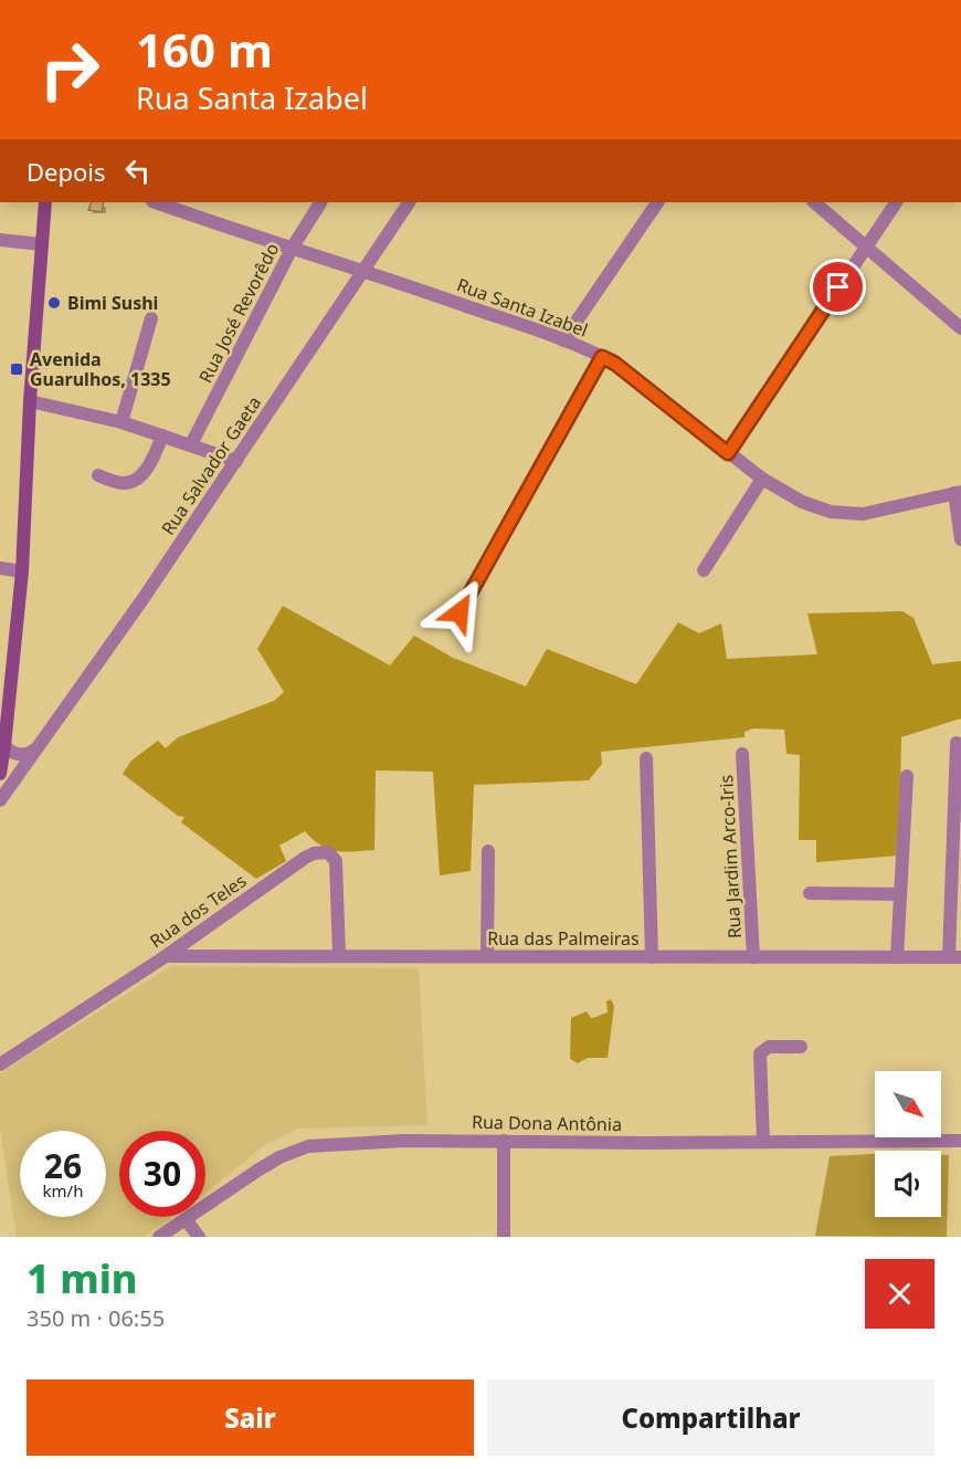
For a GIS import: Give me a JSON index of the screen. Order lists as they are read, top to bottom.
{
  "streets": {
    "street": [
      "Rua Santa Izabel",
      "Rua José Revorêdo",
      "Rua Salvador Gaeta",
      "Rua Jardim Arco-Iris",
      "Rua dos Teles",
      "Rua das Palmeiras",
      "Rua Dona Antônia"
    ]
  },
  "crossings": [
    ["Rua Santa Izabel", "Rua José Revorêdo"],
    ["Rua Santa Izabel", "Rua Salvador Gaeta"],
    ["Rua Jardim Arco-Iris", "Rua das Palmeiras"],
    ["Rua dos Teles", "Rua das Palmeiras"]
  ],
  "places": {
    "other": ["Bimi Sushi"],
    "transit": ["Avenida Guarulhos, 1335"]
  },
  "north": "bottom right",
  "page": {
    "turn": ["160 m", "Rua Santa Izabel"],
    "then": "Depois",
    "speed": "26 km/h",
    "limit": "30",
    "heading": ["1 min", "350 m · 06:55"],
    "buttons": ["Sair", "Compartilhar"]
  }
}
